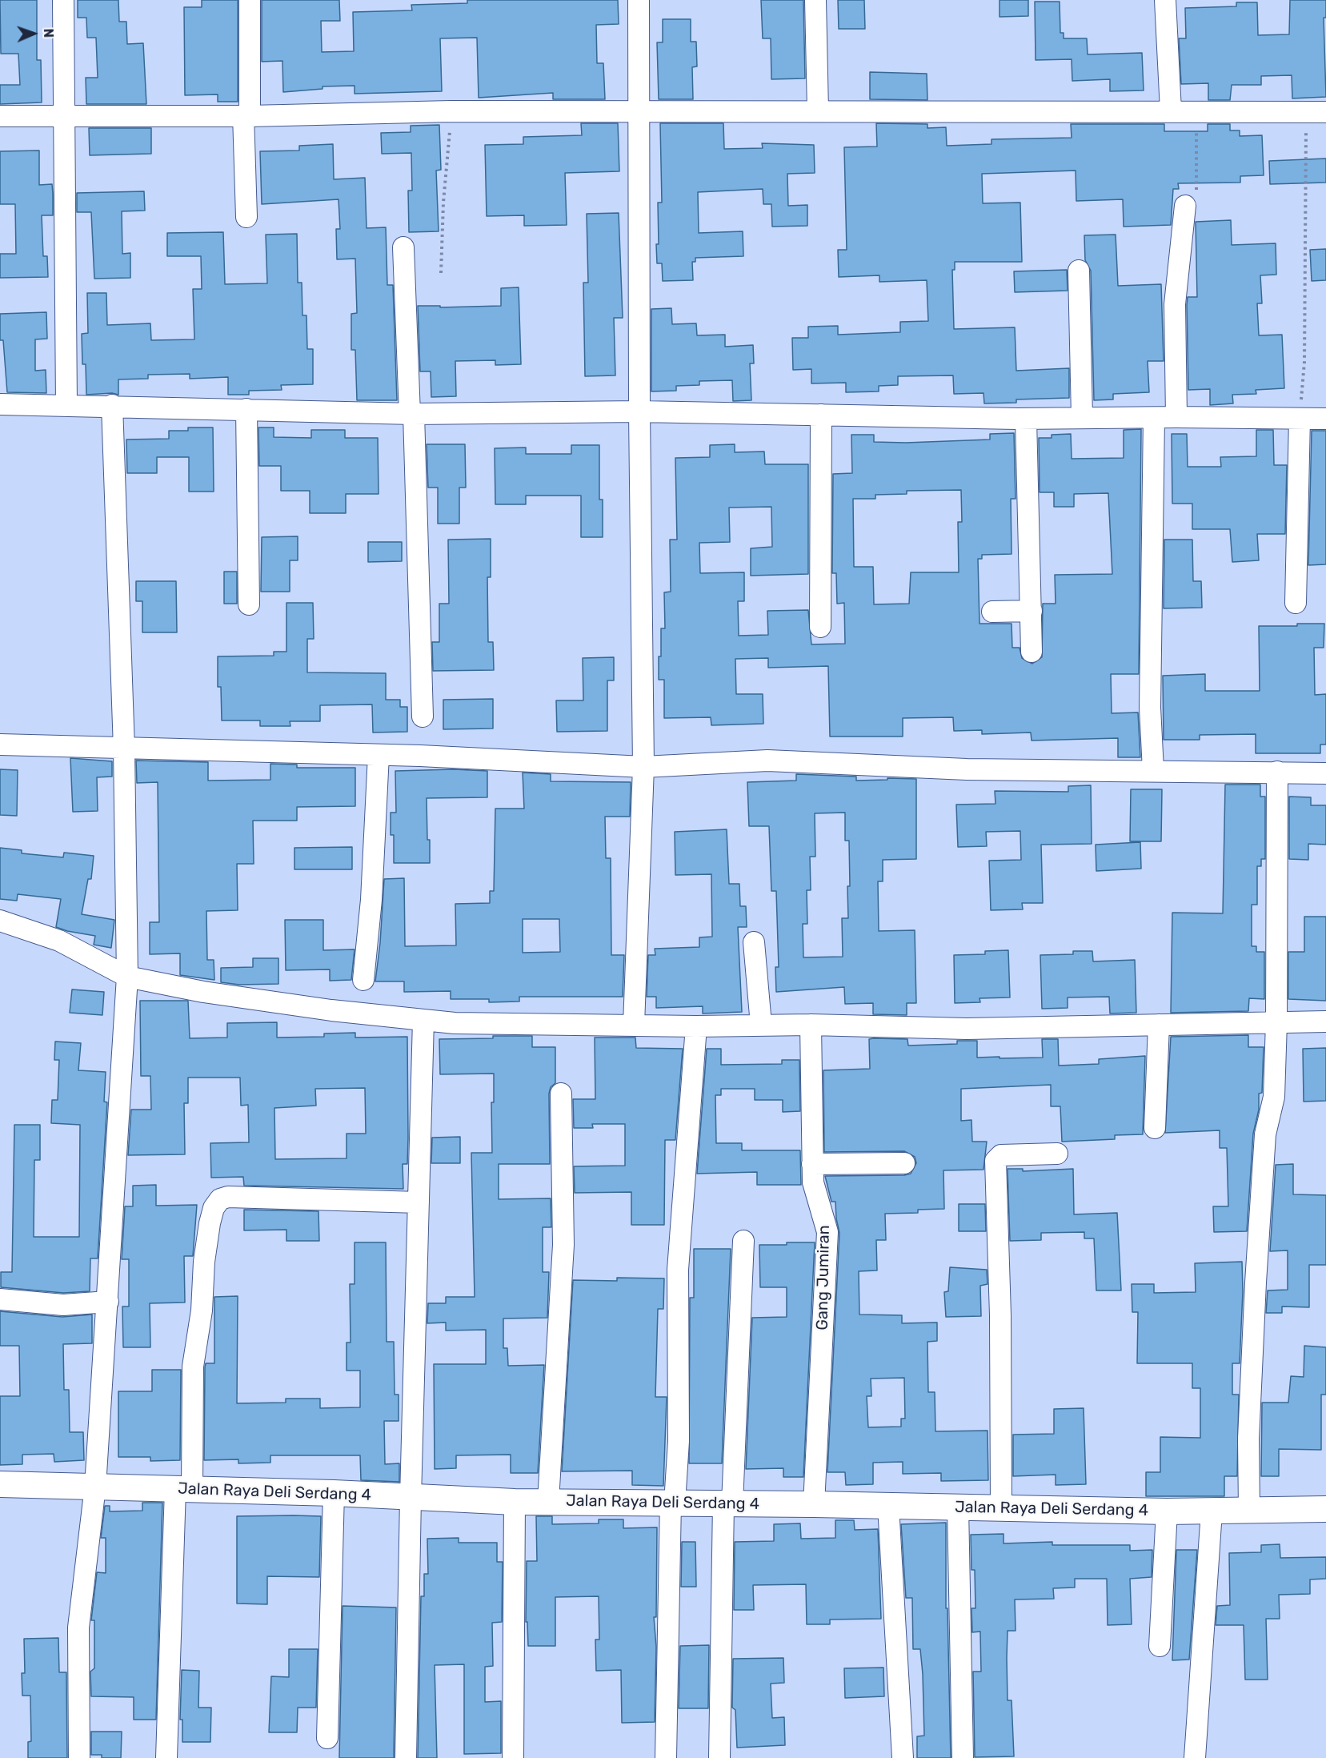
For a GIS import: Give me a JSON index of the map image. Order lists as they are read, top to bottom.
{
  "streets": {
    "street": ["Gang Jumiran", "Jalan Raya Deli Serdang 4"]
  },
  "crossings": [
    ["Gang Jumiran", "Jalan Raya Deli Serdang 4"]
  ],
  "north": "right"
}
